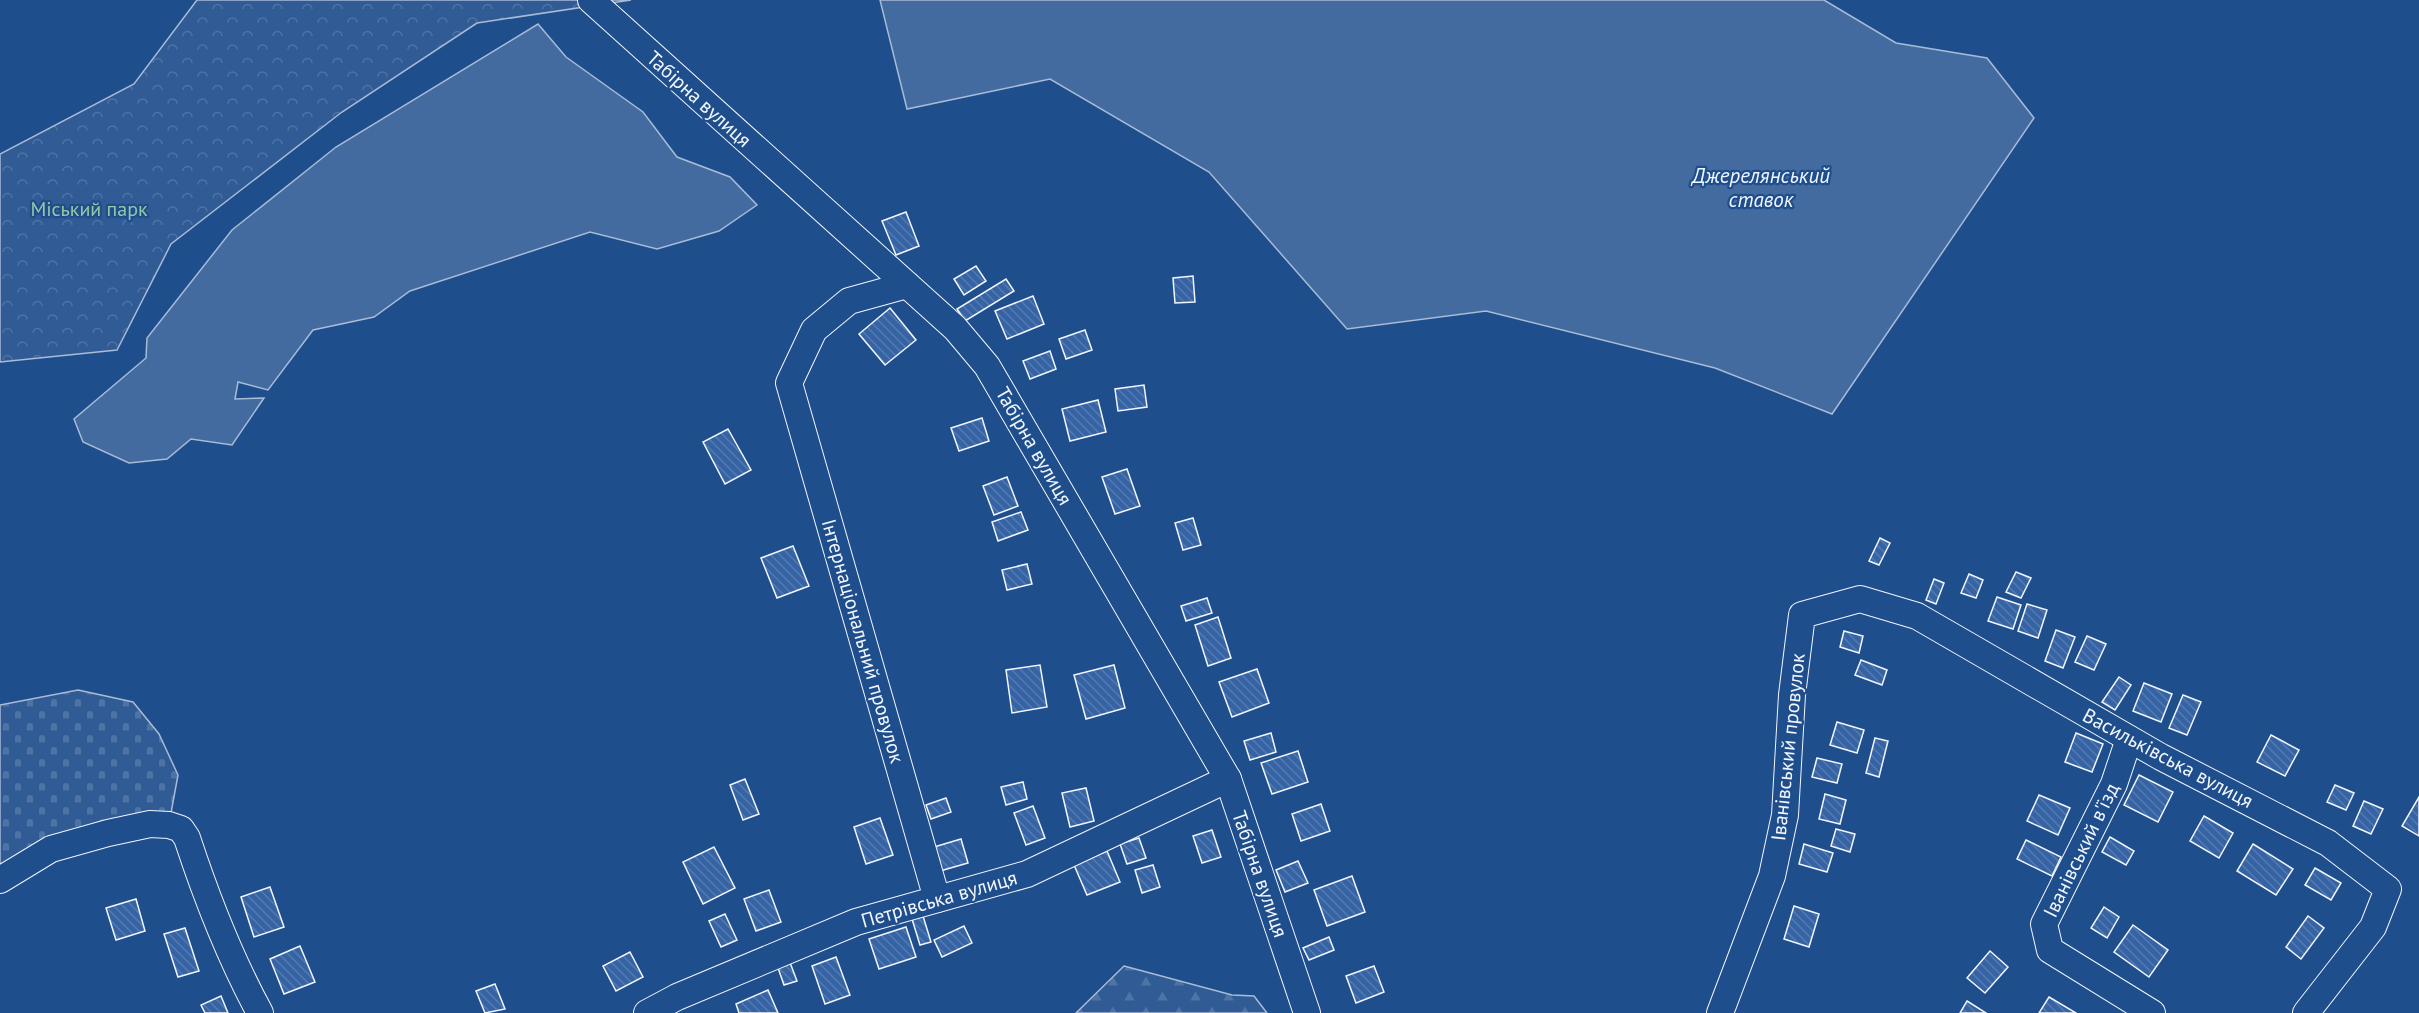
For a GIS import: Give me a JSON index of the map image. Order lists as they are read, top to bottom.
{
  "streets": {
    "street": [
      "Табірна вулиця",
      "Інтернаціональний провулок",
      "Іванівський провулок",
      "Васильківська вулиця",
      "Іванівський в'їзд",
      "Петрівська вулиця"
    ]
  },
  "crossings": [
    ["Табірна вулиця", "Інтернаціональний провулок"],
    ["Табірна вулиця", "Петрівська вулиця"],
    ["Інтернаціональний провулок", "Петрівська вулиця"],
    ["Іванівський провулок", "Васильківська вулиця"],
    ["Васильківська вулиця", "Іванівський в'їзд"]
  ],
  "water": ["Джерелянський ставок"],
  "parks": ["Міський парк"]
}
